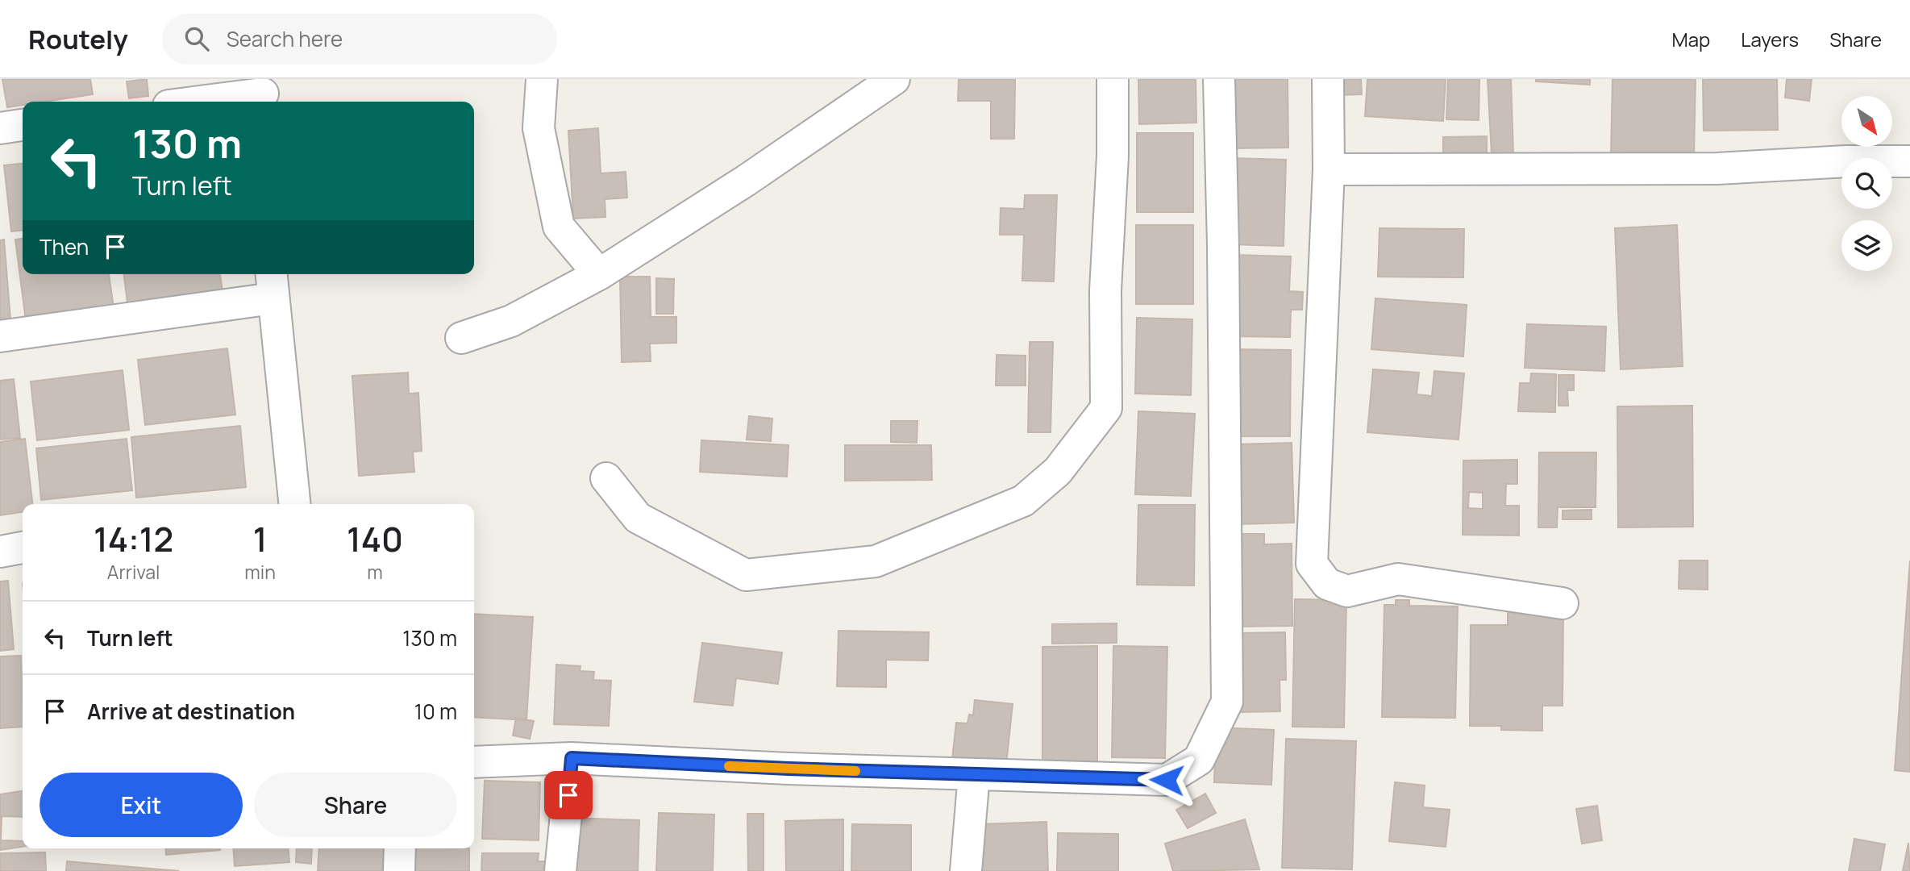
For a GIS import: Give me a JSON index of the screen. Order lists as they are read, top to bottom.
{
  "north": "bottom right",
  "page": {
    "header": "Routely",
    "search": "Search here",
    "nav": ["Map", "Layers", "Share"],
    "turn": ["130 m", "Turn left"],
    "then": "Then",
    "eta": [
      "14:12",
      "Arrival",
      "1",
      "min",
      "140",
      "m"
    ],
    "list": [
      {
        "name": "Turn left",
        "value": "130 m"
      },
      {
        "name": "Arrive at destination",
        "value": "10 m"
      }
    ],
    "buttons": ["Exit", "Share"]
  }
}
